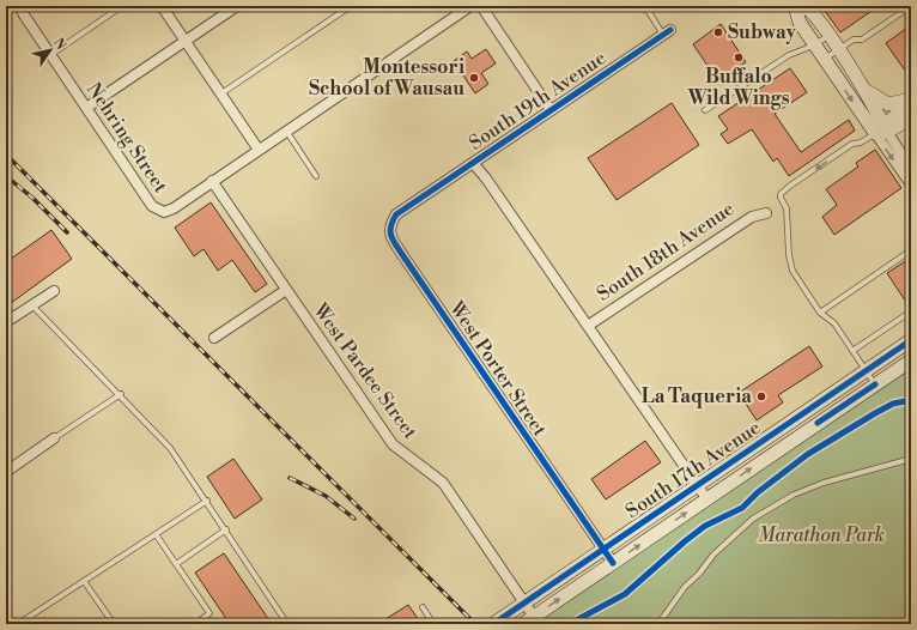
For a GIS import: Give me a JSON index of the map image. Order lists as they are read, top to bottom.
{
  "streets": {
    "main road": ["South 17th Avenue"],
    "street": [
      "South 19th Avenue",
      "Nehring Street",
      "South 18th Avenue",
      "West Porter Street",
      "West Pardee Street"
    ]
  },
  "crossings": [
    ["South 19th Avenue", "West Porter Street"],
    ["Nehring Street", "West Pardee Street"],
    ["West Porter Street", "South 17th Avenue"],
    ["West Pardee Street", "South 17th Avenue"]
  ],
  "parks": ["Marathon Park"],
  "places": [
    "Subway",
    "Buffalo Wild Wings",
    "Montessori School of Wausau",
    "La Taqueria"
  ],
  "north": "top right"
}
